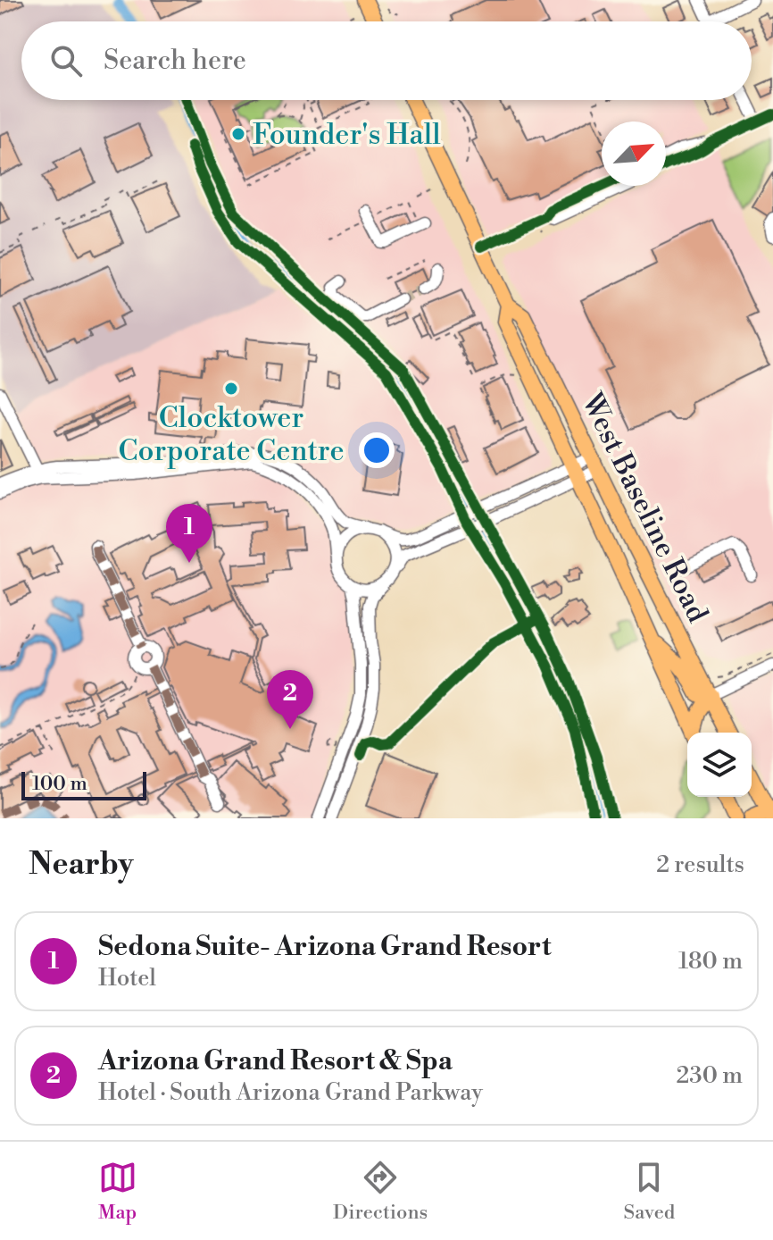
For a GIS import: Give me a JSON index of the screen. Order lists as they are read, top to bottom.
{
  "streets": {
    "main road": ["West Baseline Road"]
  },
  "places": ["Founder's Hall", "Clocktower Corporate Centre"],
  "scale_bar": "100 m",
  "north": "top right",
  "page": {
    "search": "Search here",
    "pins": ["1", "2"],
    "scale": "100 m",
    "heading": ["Nearby", "2 results"],
    "list": [
      {
        "mark": "1",
        "name": "Sedona Suite- Arizona Grand Resort",
        "note": "Hotel",
        "value": "180 m"
      },
      {
        "mark": "2",
        "name": "Arizona Grand Resort & Spa",
        "note": "Hotel · South Arizona Grand Parkway",
        "value": "230 m"
      }
    ],
    "nav": ["Map", "Directions", "Saved"]
  }
}
